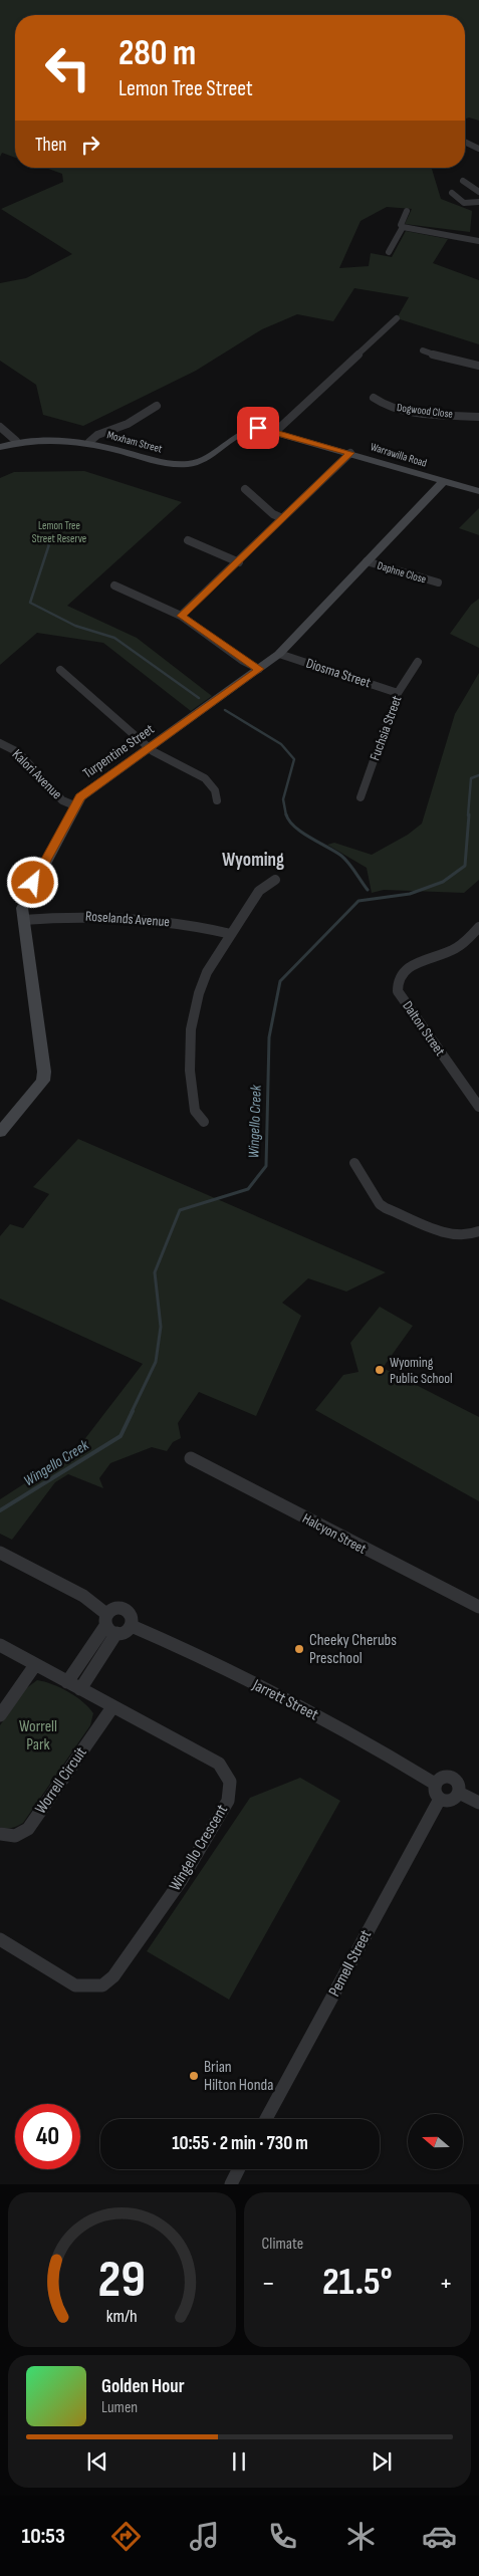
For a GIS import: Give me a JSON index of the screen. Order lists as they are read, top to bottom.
{
  "streets": {
    "street": [
      "Dogwood Close",
      "Moxham Street",
      "Warrawilla Road",
      "Daphne Close",
      "Diosma Street",
      "Fuchsia Street",
      "Turpentine Street",
      "Kalori Avenue",
      "Roselands Avenue",
      "Dalton Street",
      "Halcyon Street",
      "Jarrett Street",
      "Worrell Circuit",
      "Wingello Crescent",
      "Pemell Street"
    ]
  },
  "crossings": [
    ["Moxham Street", "Warrawilla Road"],
    ["Warrawilla Road", "Turpentine Street"],
    ["Daphne Close", "Turpentine Street"],
    ["Diosma Street", "Fuchsia Street"],
    ["Diosma Street", "Turpentine Street"],
    ["Turpentine Street", "Kalori Avenue"],
    ["Turpentine Street", "Roselands Avenue"],
    ["Jarrett Street", "Pemell Street"],
    ["Worrell Circuit", "Wingello Crescent"]
  ],
  "districts": ["Wyoming"],
  "water": ["Wingello Creek"],
  "parks": ["Lemon Tree Street Reserve", "Worrell Park"],
  "places": ["Wyoming Public School", "Cheeky Cherubs Preschool", "Brian Hilton Honda"],
  "north": "left",
  "page": {
    "turn": ["280 m", "Lemon Tree Street"],
    "then": "Then",
    "limit": "40",
    "trip": "10:55 · 2 min · 730 m",
    "tile": "Climate",
    "heat": ["−", "21.5°", "+"],
    "song": ["Golden Hour", "Lumen"],
    "tabs": "10:53",
    "gauge": ["29", "km/h"]
  }
}
